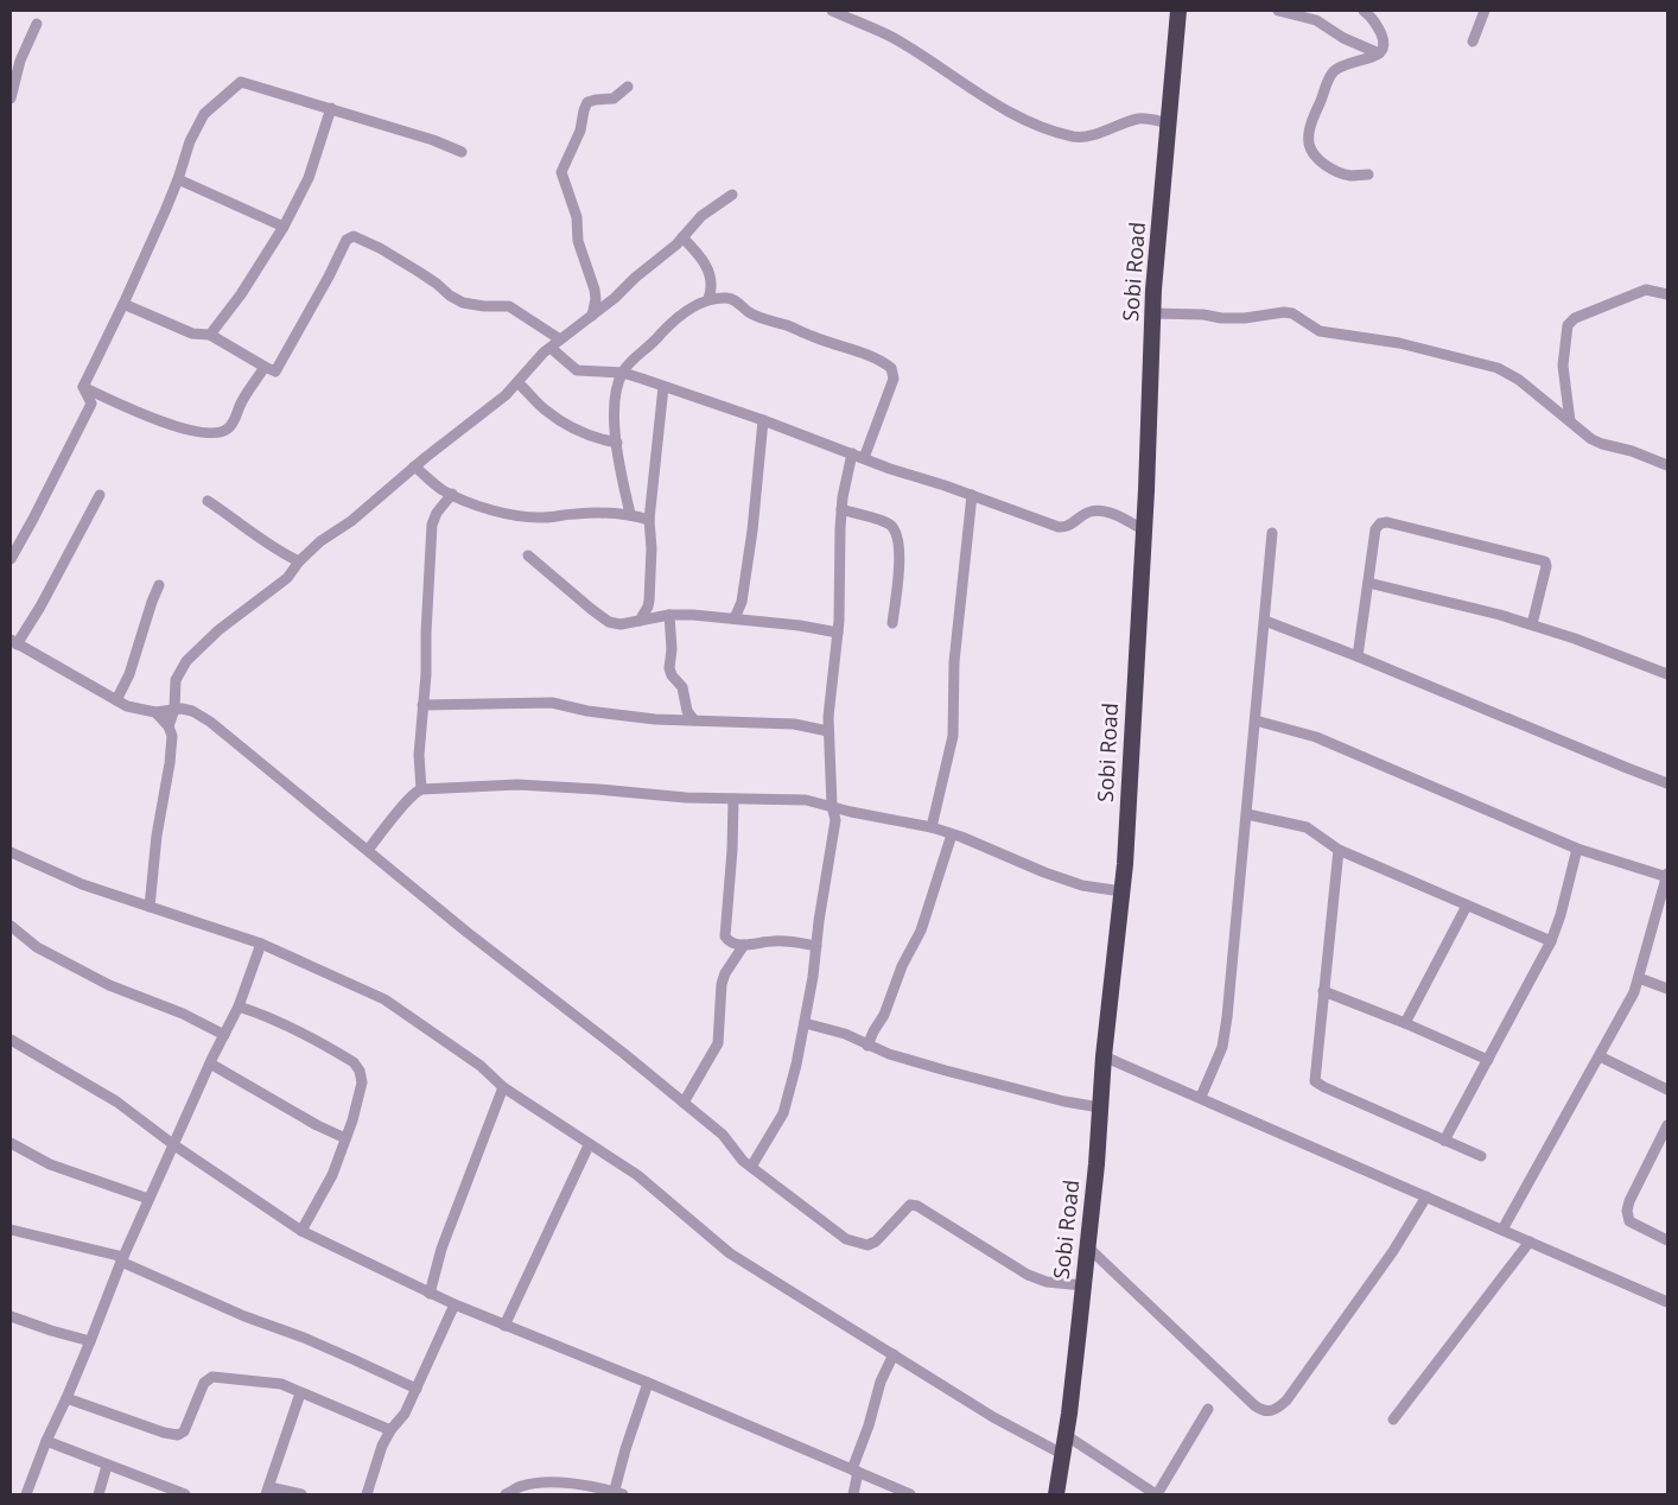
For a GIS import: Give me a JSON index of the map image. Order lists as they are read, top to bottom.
{
  "streets": {
    "highway": ["Sobi Road"]
  }
}
